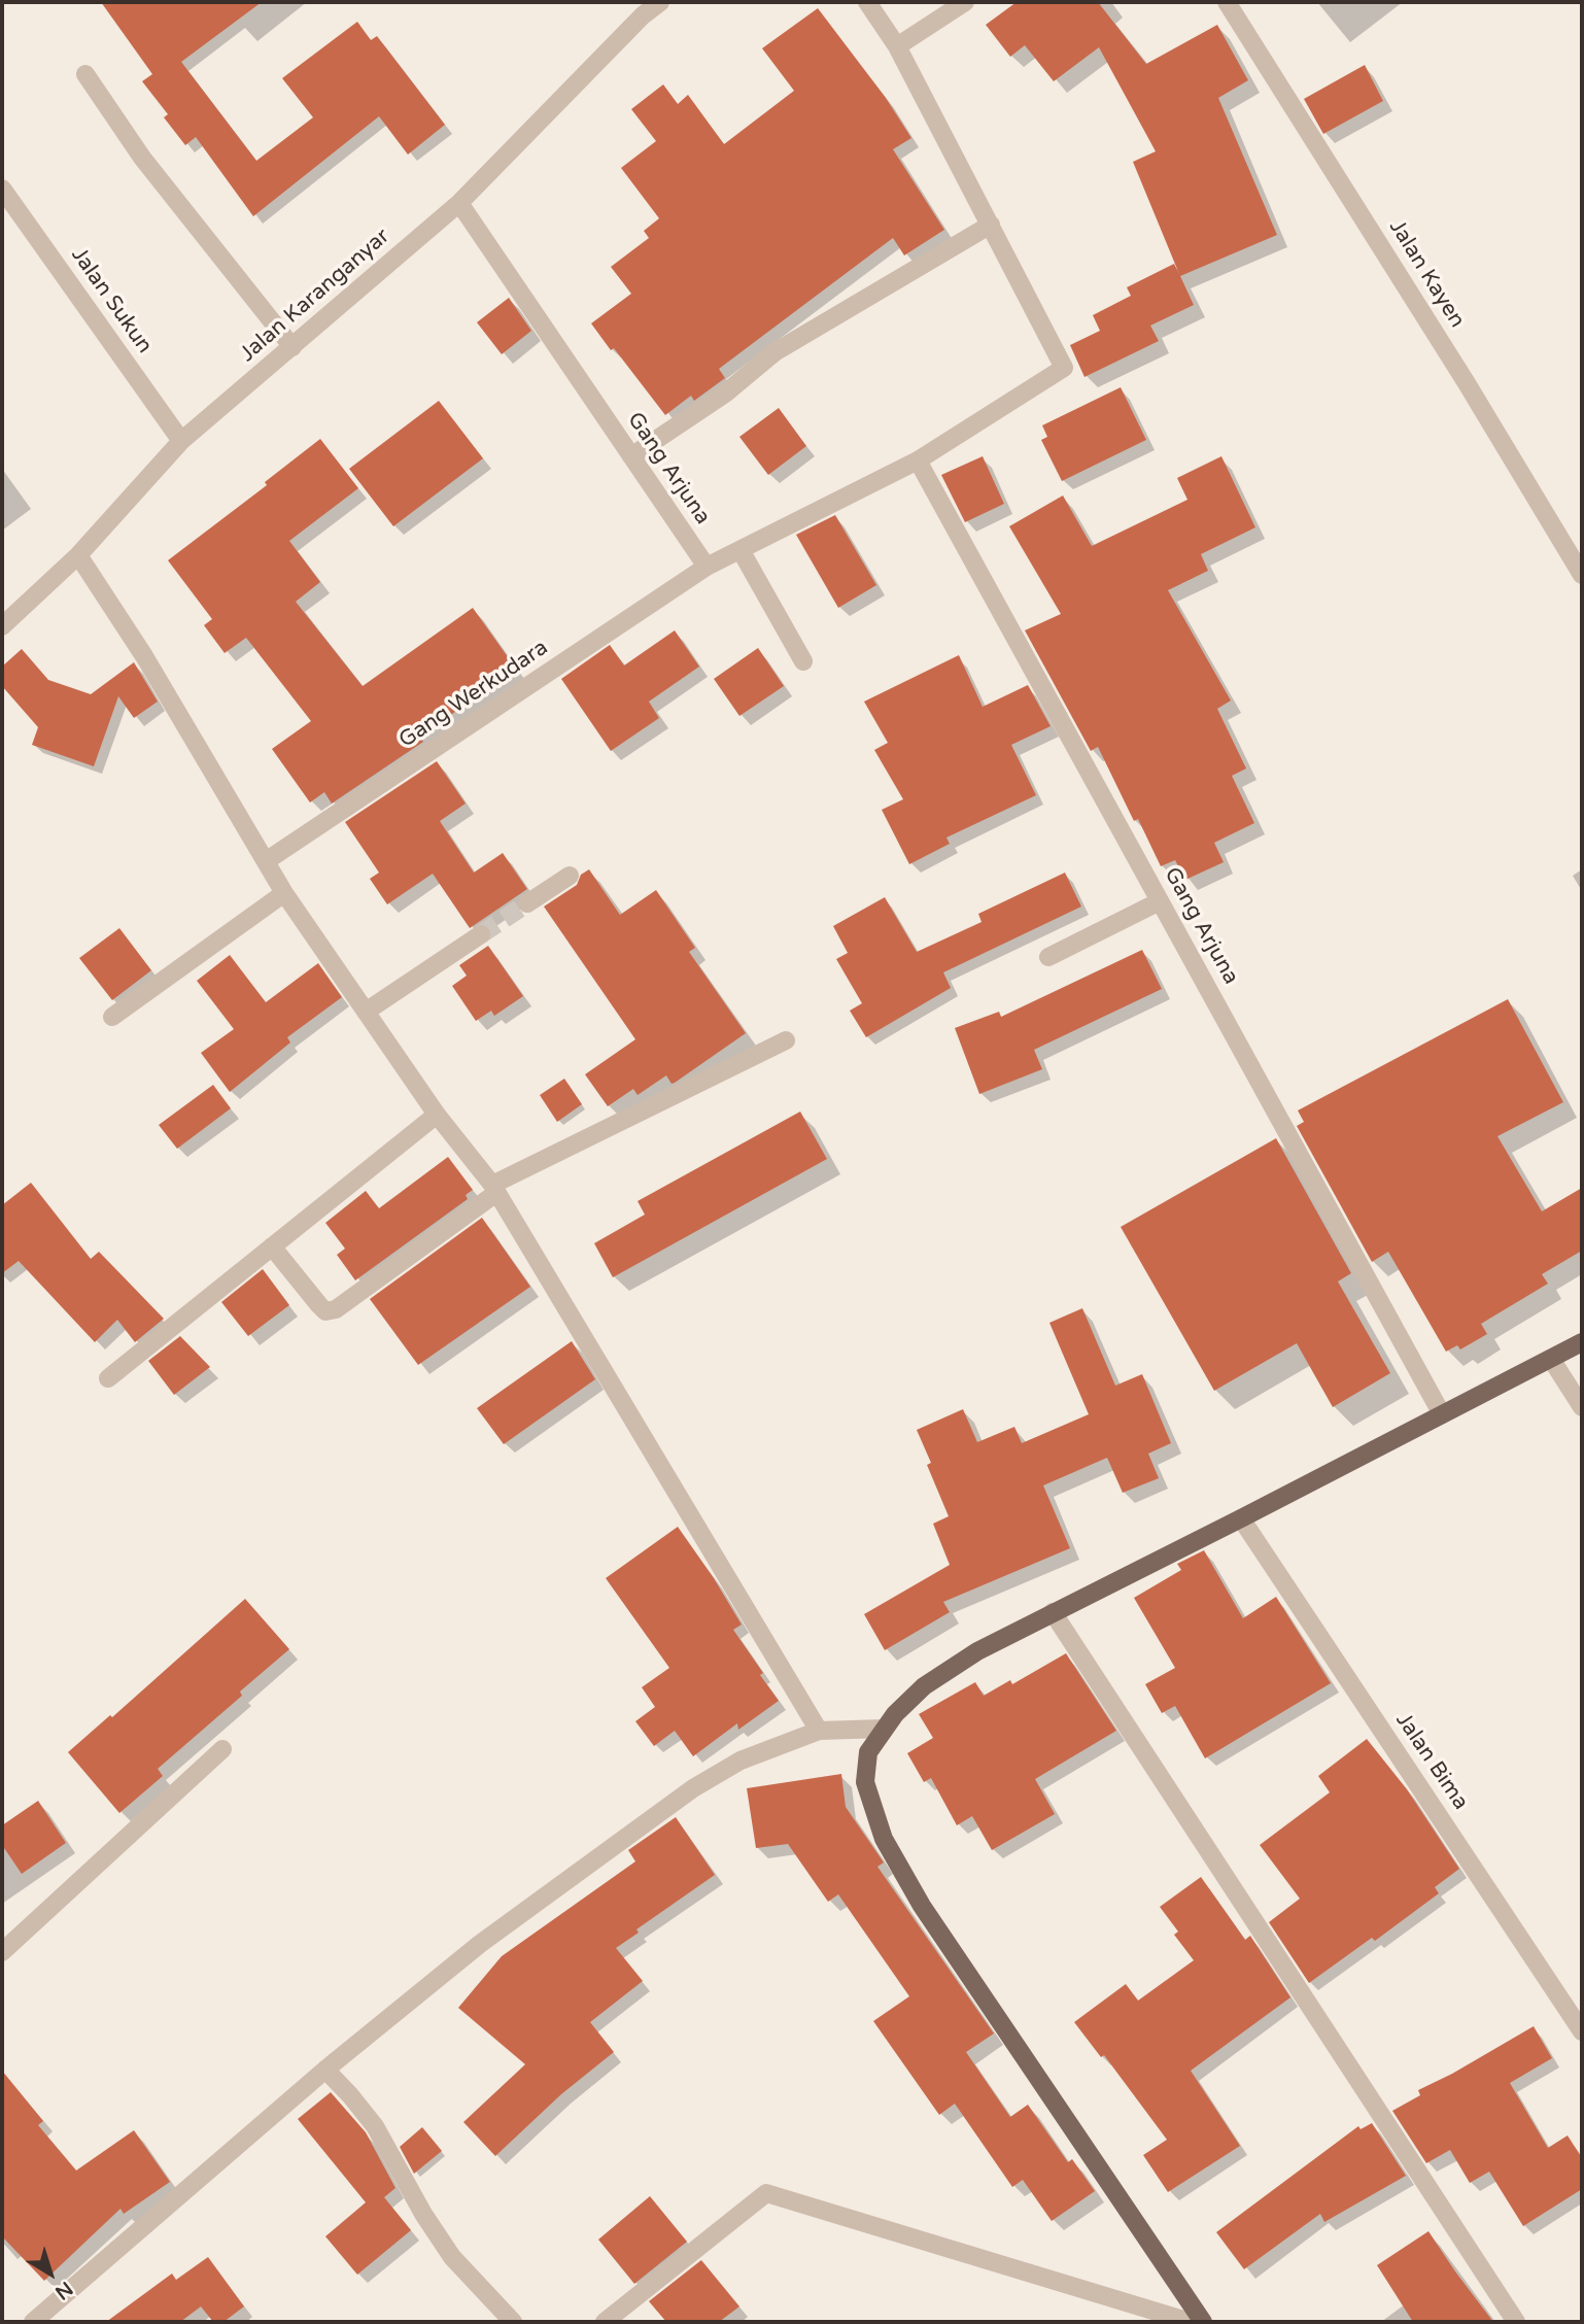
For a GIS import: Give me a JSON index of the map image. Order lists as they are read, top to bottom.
{
  "streets": {
    "street": [
      "Jalan Kayen",
      "Jalan Karanganyar",
      "Jalan Sukun",
      "Gang Arjuna",
      "Gang Werkudara",
      "Jalan Bima"
    ]
  },
  "crossings": [
    ["Jalan Karanganyar", "Jalan Sukun"],
    ["Jalan Karanganyar", "Gang Arjuna"],
    ["Gang Arjuna", "Gang Werkudara"]
  ],
  "north": "bottom right"
}
